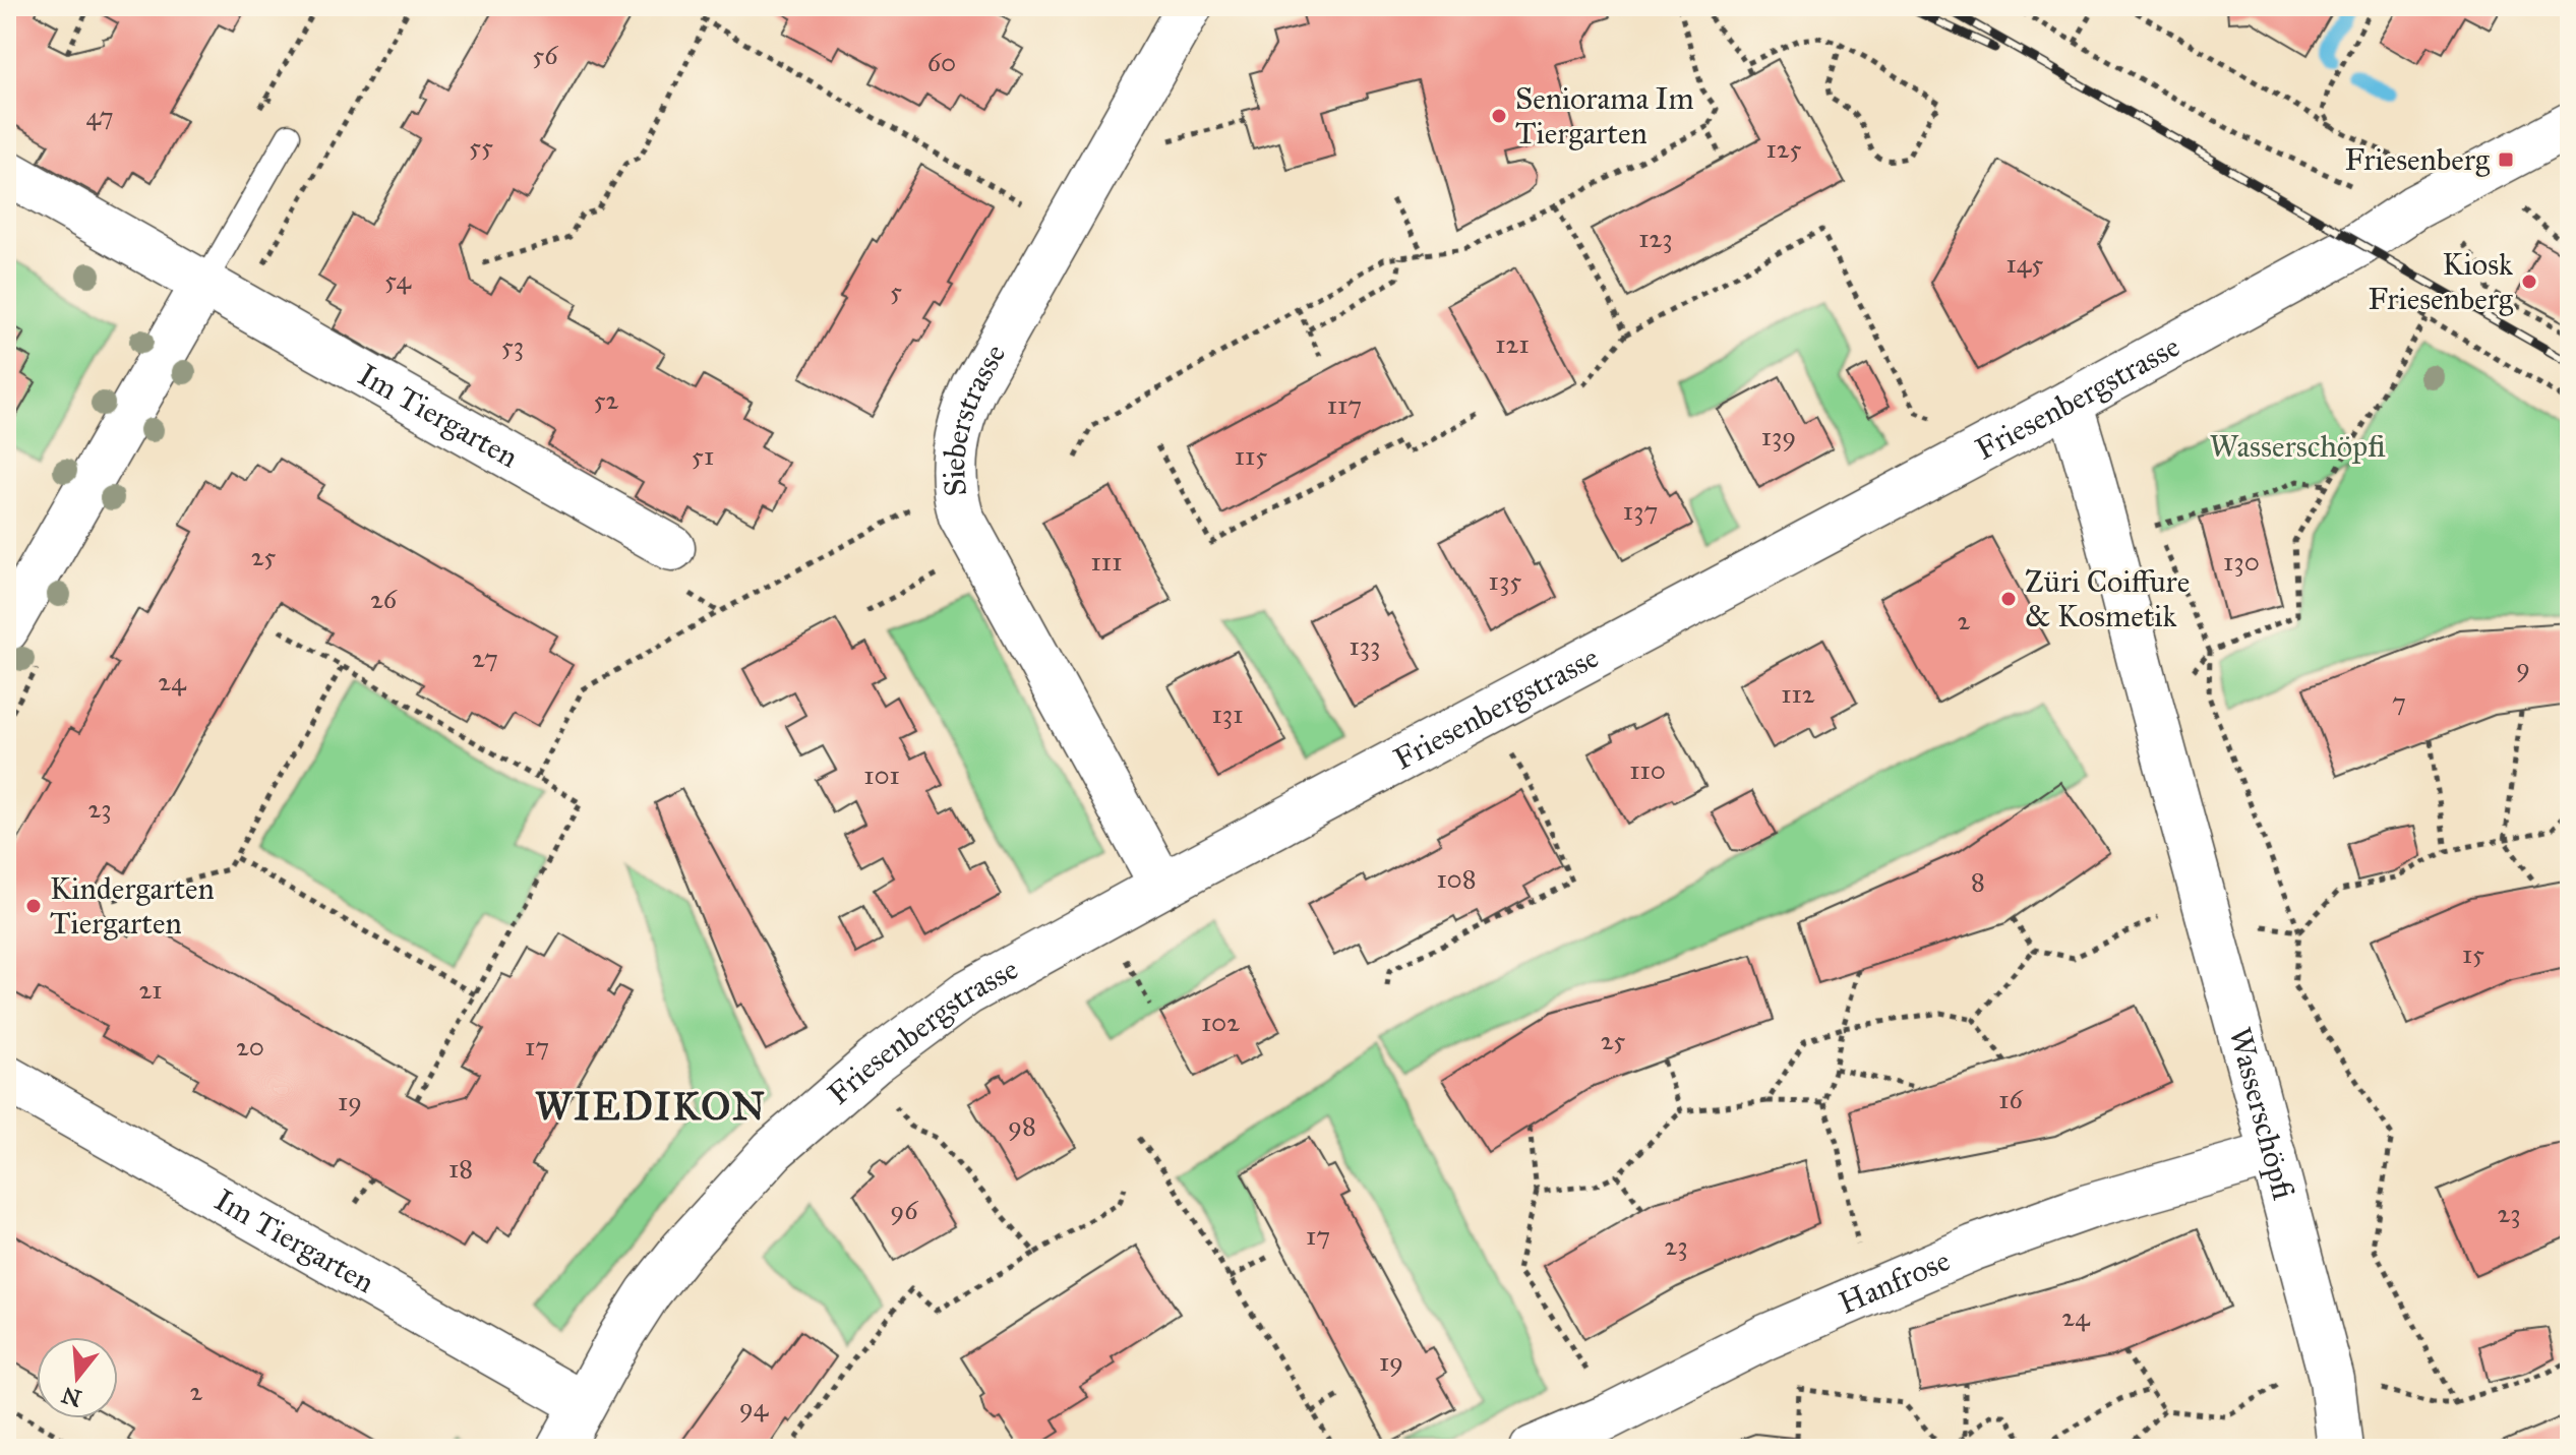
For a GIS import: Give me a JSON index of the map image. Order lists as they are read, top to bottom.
{
  "streets": {
    "street": [
      "Friesenbergstrasse",
      "Im Tiergarten",
      "Sieberstrasse",
      "Wasserschöpfi",
      "Hanfrose"
    ]
  },
  "crossings": [
    ["Friesenbergstrasse", "Im Tiergarten"],
    ["Friesenbergstrasse", "Sieberstrasse"],
    ["Friesenbergstrasse", "Wasserschöpfi"],
    ["Wasserschöpfi", "Hanfrose"]
  ],
  "districts": ["WIEDIKON"],
  "parks": ["Wasserschöpfi"],
  "places": {
    "other": [
      "Seniorama Im Tiergarten",
      "Kiosk Friesenberg",
      "Züri Coiffure & Kosmetik",
      "Kindergarten Tiergarten"
    ],
    "transit": ["Friesenberg"]
  },
  "house_numbers": [
    "56",
    "60",
    "47",
    "55",
    "125",
    "123",
    "145",
    "54",
    "5",
    "121",
    "53",
    "52",
    "117",
    "139",
    "51",
    "115",
    "137",
    "25",
    "111",
    "130",
    "135",
    "26",
    "2",
    "133",
    "27",
    "9",
    "24",
    "112",
    "7",
    "131",
    "110",
    "101",
    "23",
    "108",
    "8",
    "15",
    "21",
    "102",
    "25",
    "20",
    "17",
    "16",
    "19",
    "98",
    "18",
    "96",
    "23",
    "17",
    "23",
    "24",
    "19",
    "2",
    "94"
  ],
  "north": "bottom"
}
